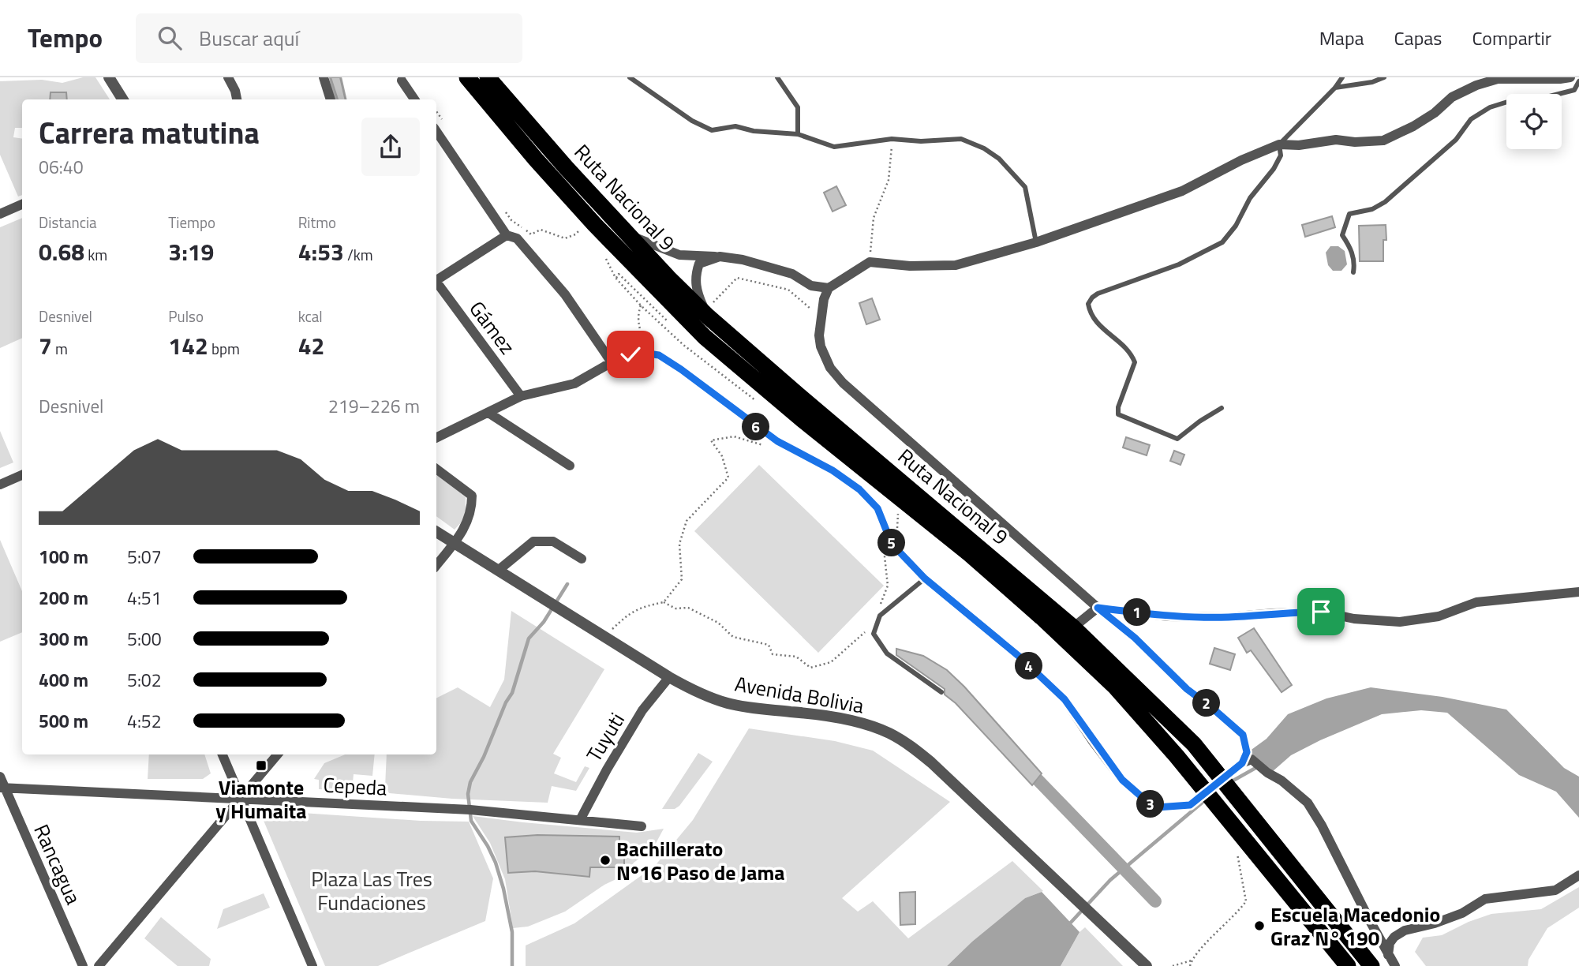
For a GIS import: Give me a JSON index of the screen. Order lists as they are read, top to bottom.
{
  "streets": {
    "highway": ["Ruta Nacional 9"],
    "street": [
      "Gámez",
      "Avenida Bolivia",
      "Tuyuti",
      "Cepeda",
      "Rancagua"
    ]
  },
  "crossings": [
    ["Avenida Bolivia", "Tuyuti"],
    ["Tuyuti", "Cepeda"],
    ["Cepeda", "Rancagua"]
  ],
  "parks": ["Plaza Las Tres Fundaciones"],
  "places": {
    "transit": ["Viamonte y Humaita"],
    "other": ["Bachillerato Nº16 Paso de Jama", "Escuela Macedonio Graz N° 190"]
  },
  "page": {
    "header": "Tempo",
    "search": "Buscar aquí",
    "nav": ["Mapa", "Capas", "Compartir"],
    "heading": ["Carrera matutina", "06:40"],
    "stats": [
      ["Distancia", "0.68 km"],
      ["Tiempo", "3:19"],
      ["Ritmo", "4:53 /km"],
      ["Desnivel", "7 m"],
      ["Pulso", "142 bpm"],
      ["kcal", "42"]
    ],
    "chart": ["Desnivel", "219–226 m"],
    "pins": [
      "6",
      "5",
      "1",
      "4",
      "2",
      "3"
    ],
    "list": [
      {
        "name": "100 m",
        "note": "5:07"
      },
      {
        "name": "200 m",
        "note": "4:51"
      },
      {
        "name": "300 m",
        "note": "5:00"
      },
      {
        "name": "400 m",
        "note": "5:02"
      },
      {
        "name": "500 m",
        "note": "4:52"
      }
    ]
  }
}
